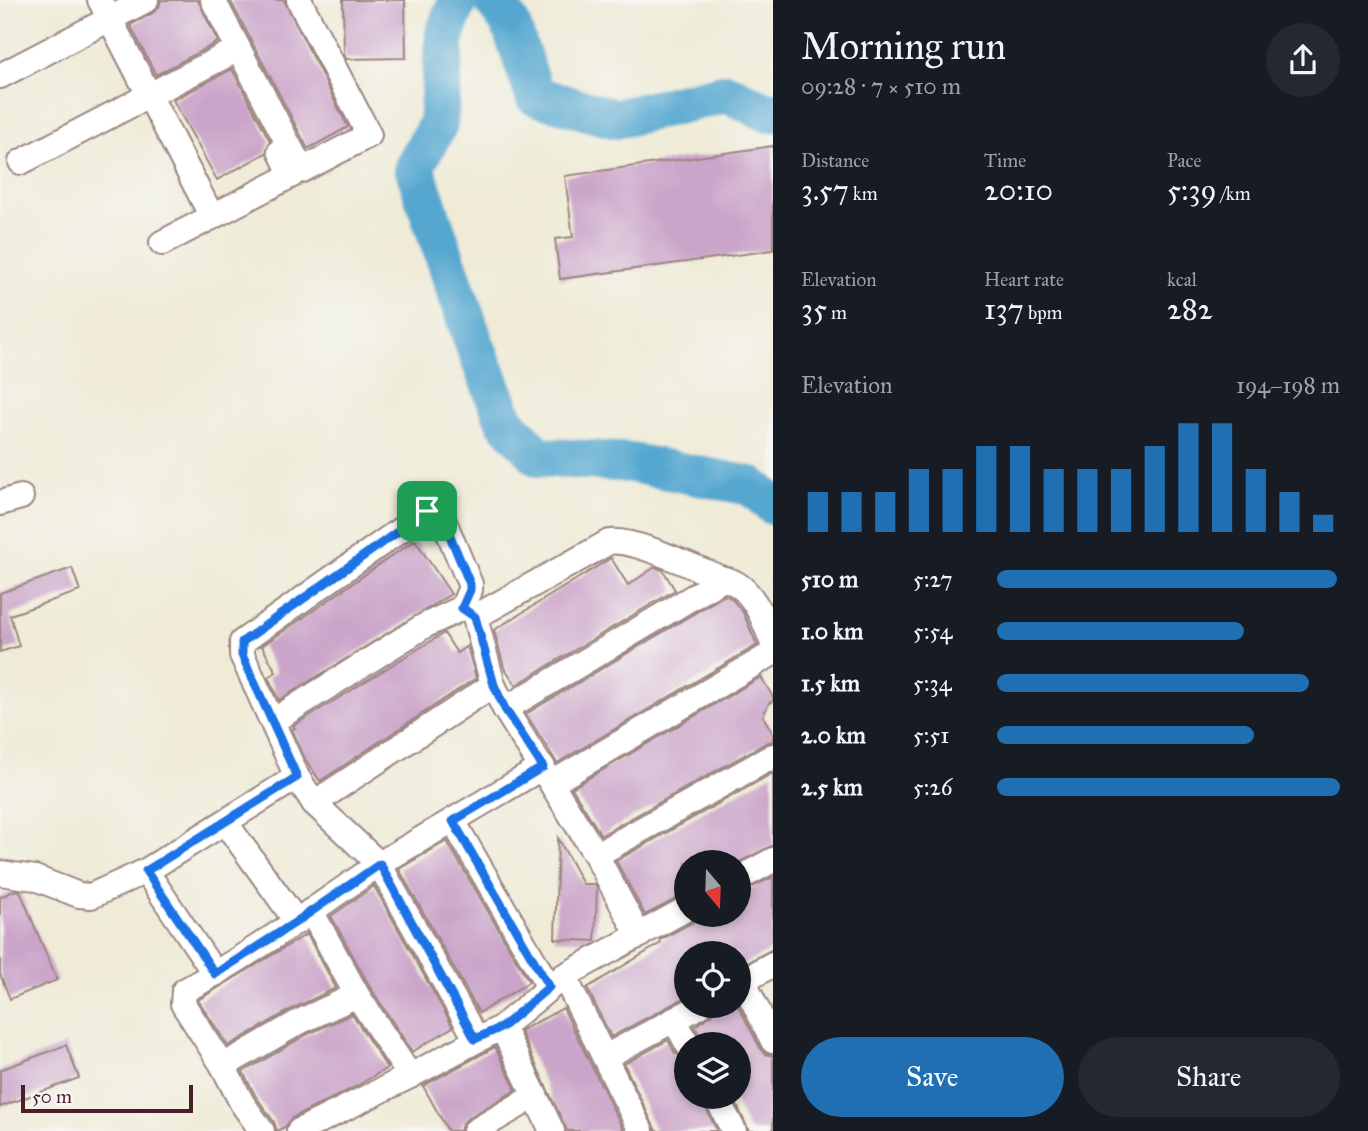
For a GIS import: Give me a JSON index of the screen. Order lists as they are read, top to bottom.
{
  "scale_bar": "50 m",
  "north": "bottom",
  "page": {
    "heading": ["Morning run", "09:28 · 7 × 510 m"],
    "stats": [
      ["Distance", "3.57 km"],
      ["Time", "20:10"],
      ["Pace", "5:39 /km"],
      ["Elevation", "35 m"],
      ["Heart rate", "137 bpm"],
      ["kcal", "282"]
    ],
    "chart": ["Elevation", "194–198 m"],
    "list": [
      {
        "name": "510 m",
        "note": "5:27"
      },
      {
        "name": "1.0 km",
        "note": "5:54"
      },
      {
        "name": "1.5 km",
        "note": "5:34"
      },
      {
        "name": "2.0 km",
        "note": "5:51"
      },
      {
        "name": "2.5 km",
        "note": "5:26"
      }
    ],
    "buttons": ["Save", "Share"],
    "scale": "50 m"
  }
}
